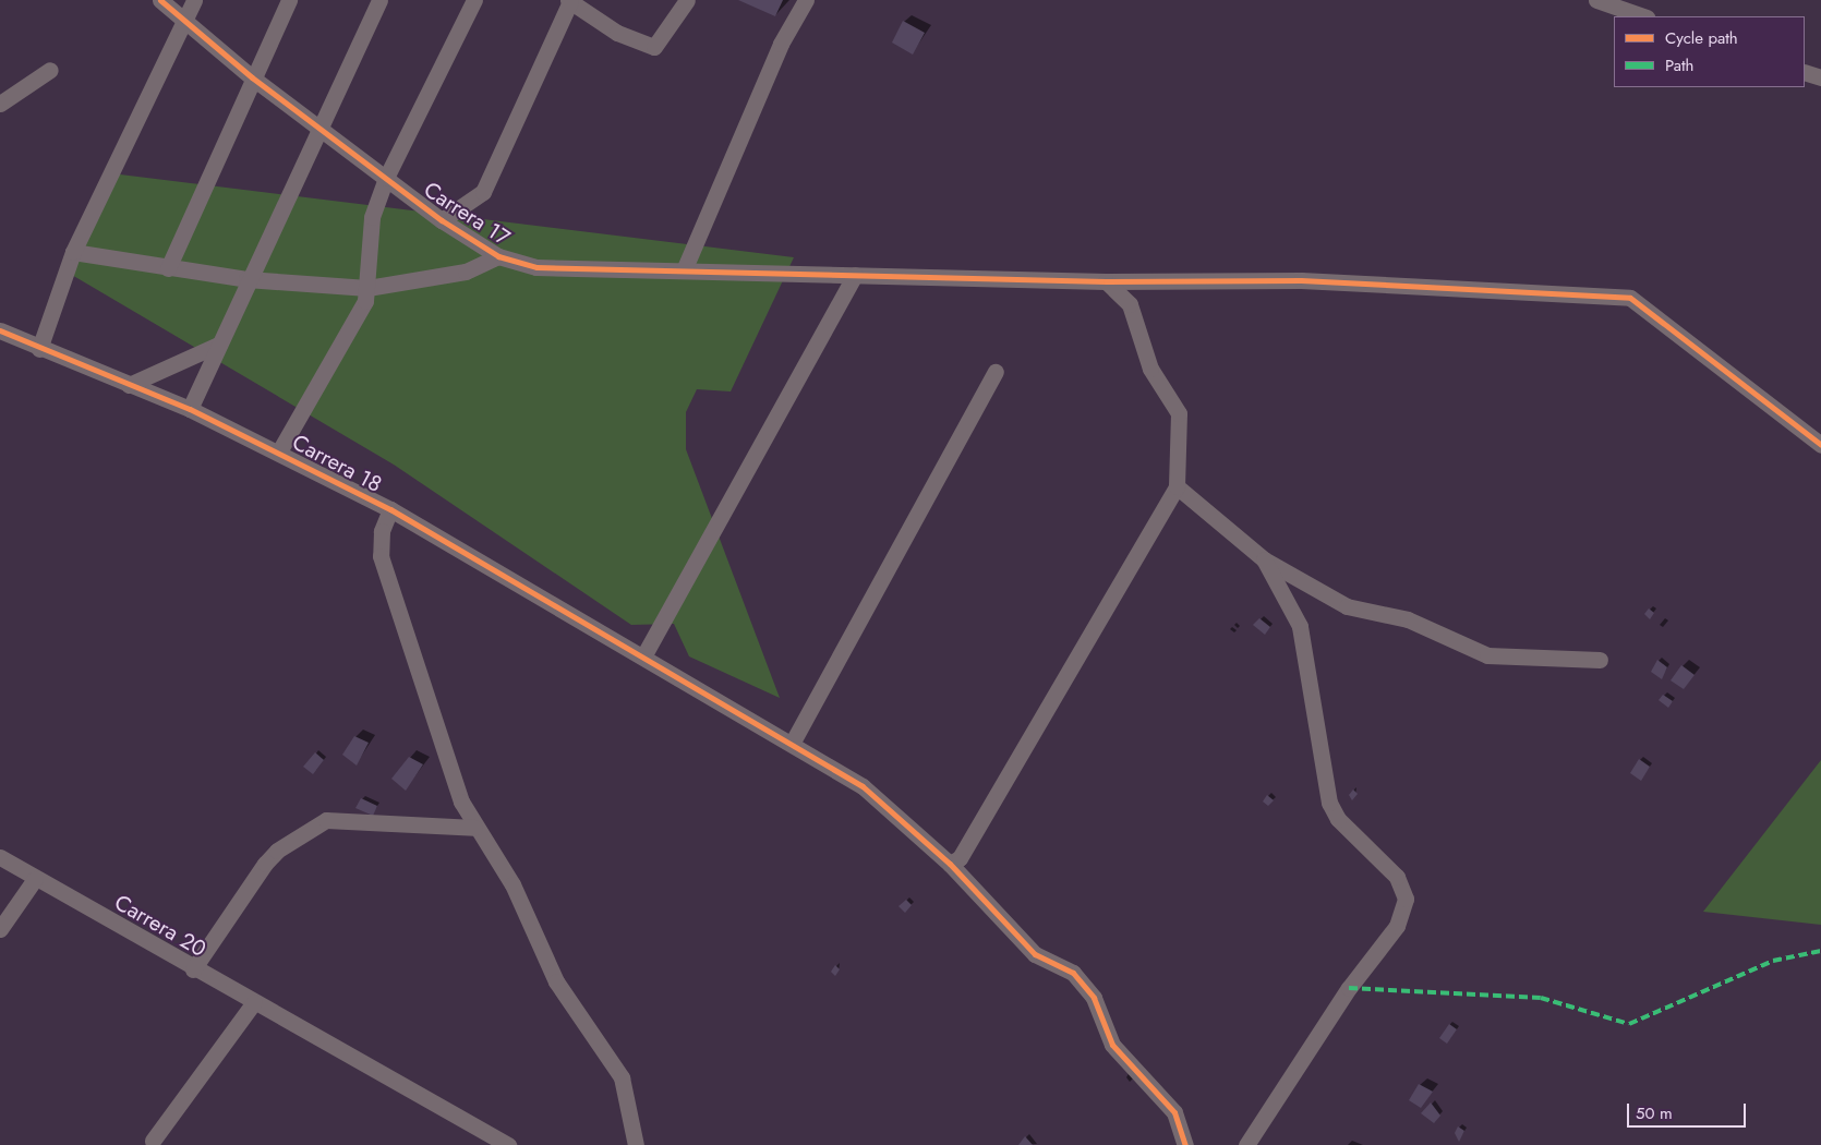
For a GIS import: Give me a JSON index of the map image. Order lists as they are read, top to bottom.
{
  "streets": {
    "street": ["Carrera 17", "Carrera 18", "Carrera 20"]
  },
  "legend": ["Cycle path", "Path"],
  "scale_bar": "50 m"
}
